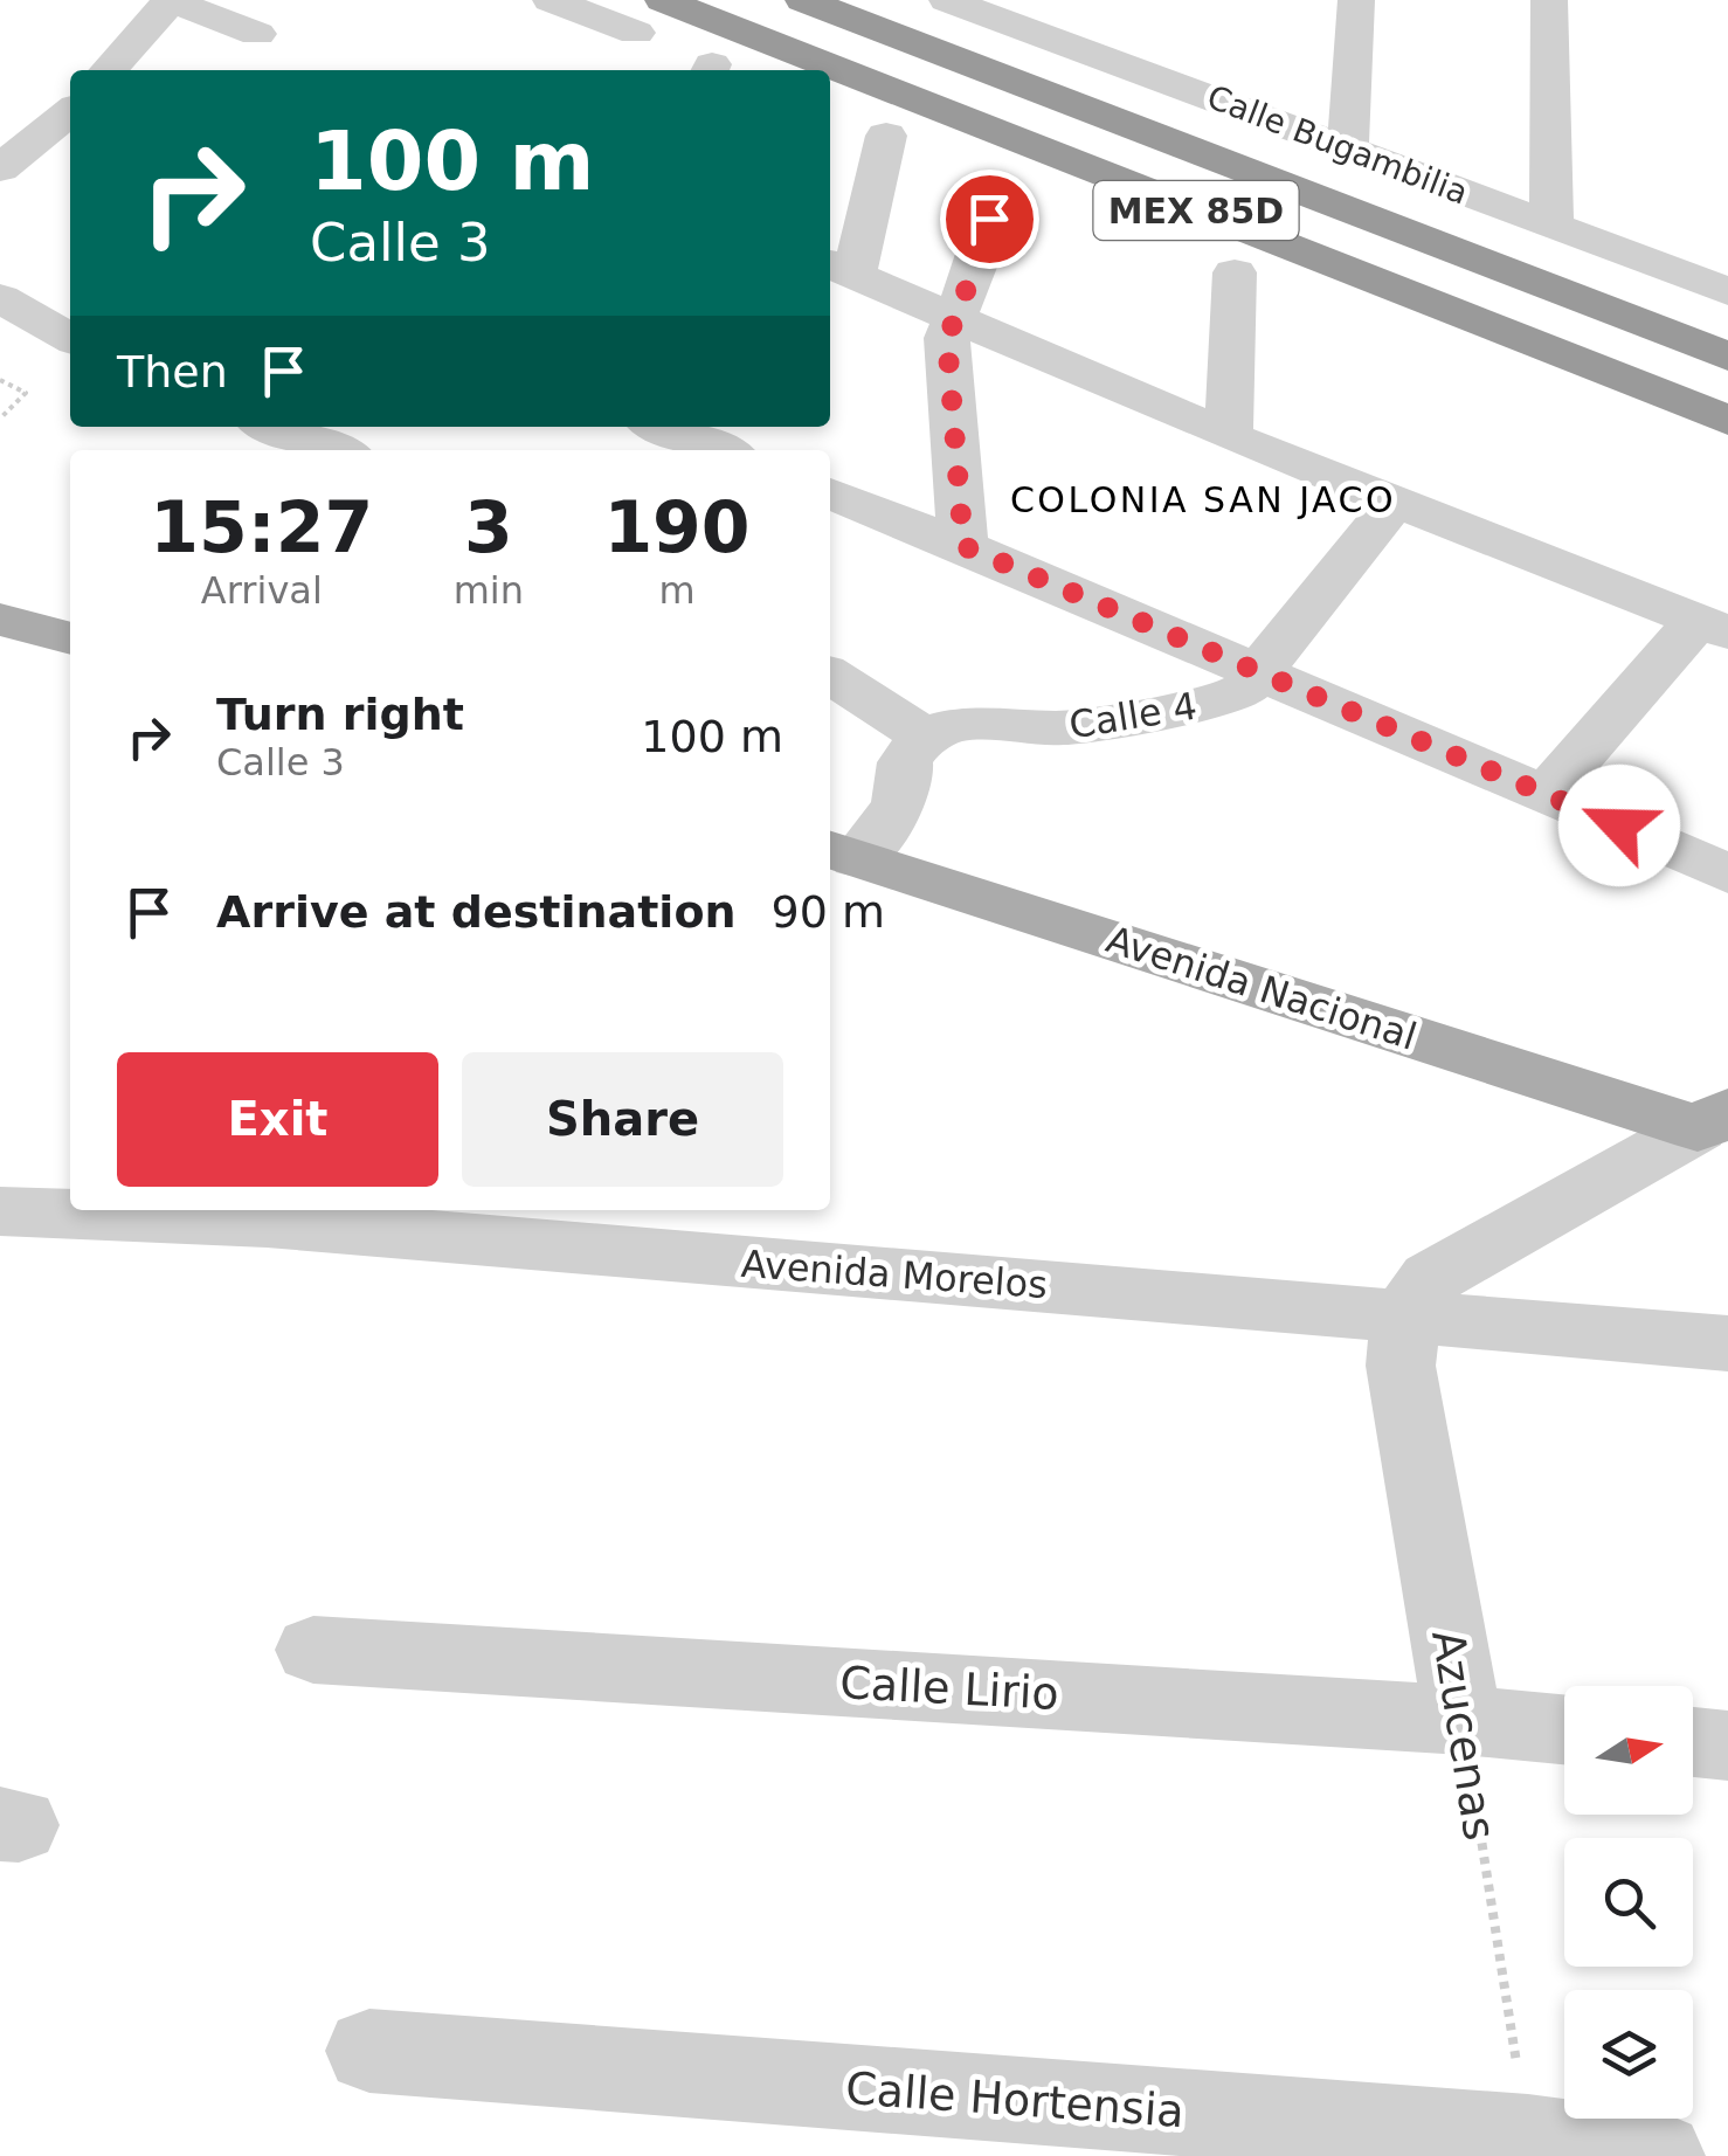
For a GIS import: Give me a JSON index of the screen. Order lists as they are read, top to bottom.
{
  "streets": {
    "highway": ["MEX 85D"],
    "main road": ["Avenida Nacional"],
    "street": [
      "Calle Bugambilia",
      "Calle 4",
      "Avenida Morelos",
      "Calle Lirio",
      "Azucenas",
      "Calle Hortensia"
    ]
  },
  "crossings": [
    ["Avenida Morelos", "Azucenas"],
    ["Calle Lirio", "Azucenas"],
    ["Azucenas", "Calle Hortensia"]
  ],
  "districts": ["COLONIA SAN JACO"],
  "north": "right",
  "page": {
    "turn": ["100 m", "Calle 3"],
    "then": "Then",
    "eta": [
      "15:27",
      "Arrival",
      "3",
      "min",
      "190",
      "m"
    ],
    "list": [
      {
        "name": "Turn right",
        "note": "Calle 3",
        "value": "100 m"
      },
      {
        "name": "Arrive at destination",
        "value": "90 m"
      }
    ],
    "buttons": ["Exit", "Share"]
  }
}
